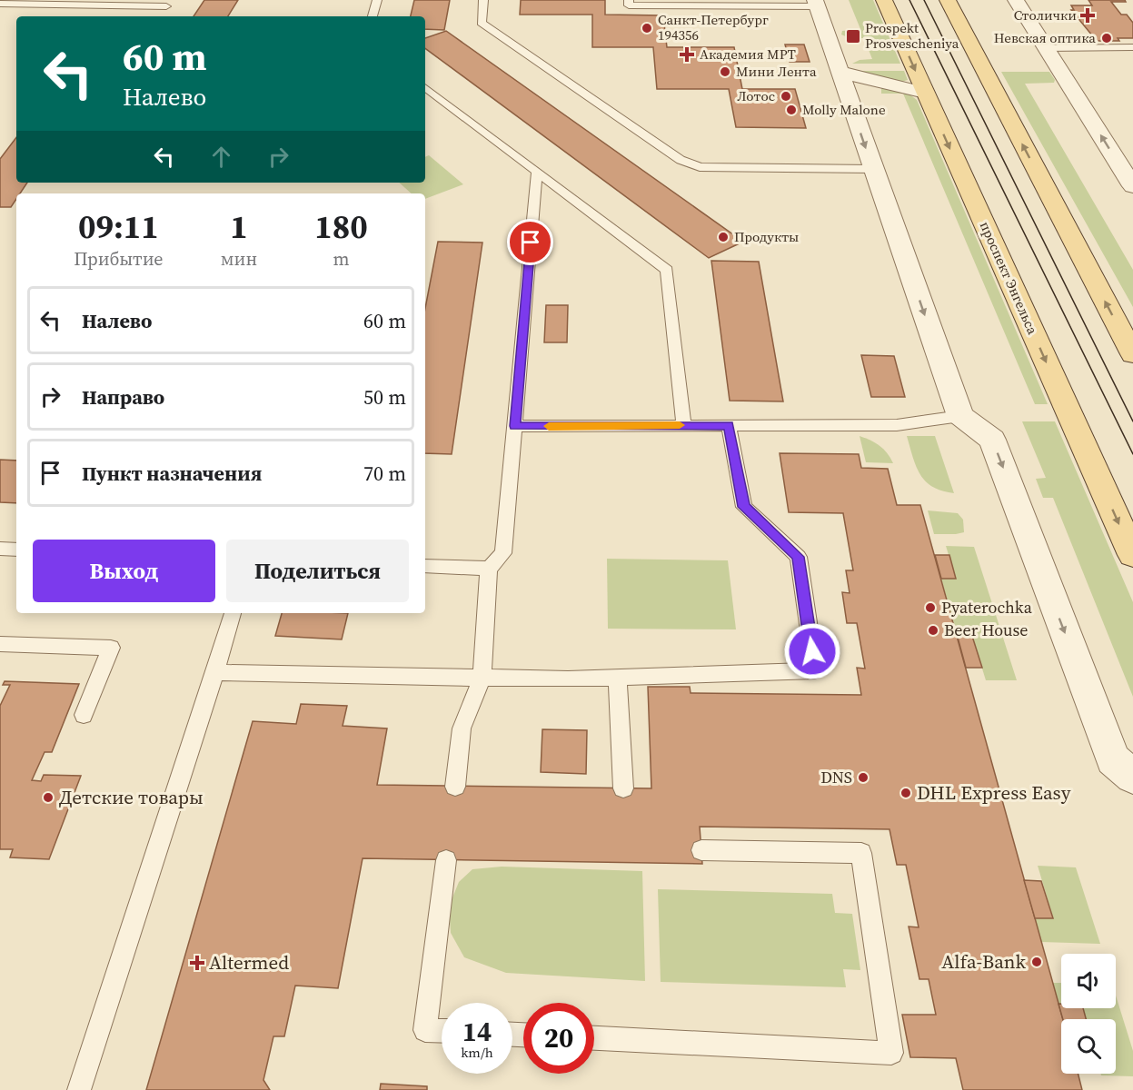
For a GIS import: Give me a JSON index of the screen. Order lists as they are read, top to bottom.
{
  "streets": {
    "main road": ["проспект Энгельса"]
  },
  "places": {
    "health": ["Столички", "Академия МРТ", "Altermed"],
    "other": [
      "Санкт-Петербург 194356",
      "Невская оптика",
      "Мини Лента",
      "Лотос",
      "Molly Malone",
      "Продукты",
      "Pyaterochka",
      "Beer House",
      "DNS",
      "DHL Express Easy",
      "Детские товары",
      "Alfa-Bank"
    ],
    "transit": ["Prospekt Prosvescheniya"]
  },
  "page": {
    "turn": ["60 m", "Налево"],
    "eta": [
      "09:11",
      "Прибытие",
      "1",
      "мин",
      "180",
      "m"
    ],
    "list": [
      {
        "name": "Налево",
        "value": "60 m"
      },
      {
        "name": "Направо",
        "value": "50 m"
      },
      {
        "name": "Пункт назначения",
        "value": "70 m"
      }
    ],
    "buttons": ["Выход", "Поделиться"],
    "speed": "14 km/h",
    "limit": "20"
  }
}
